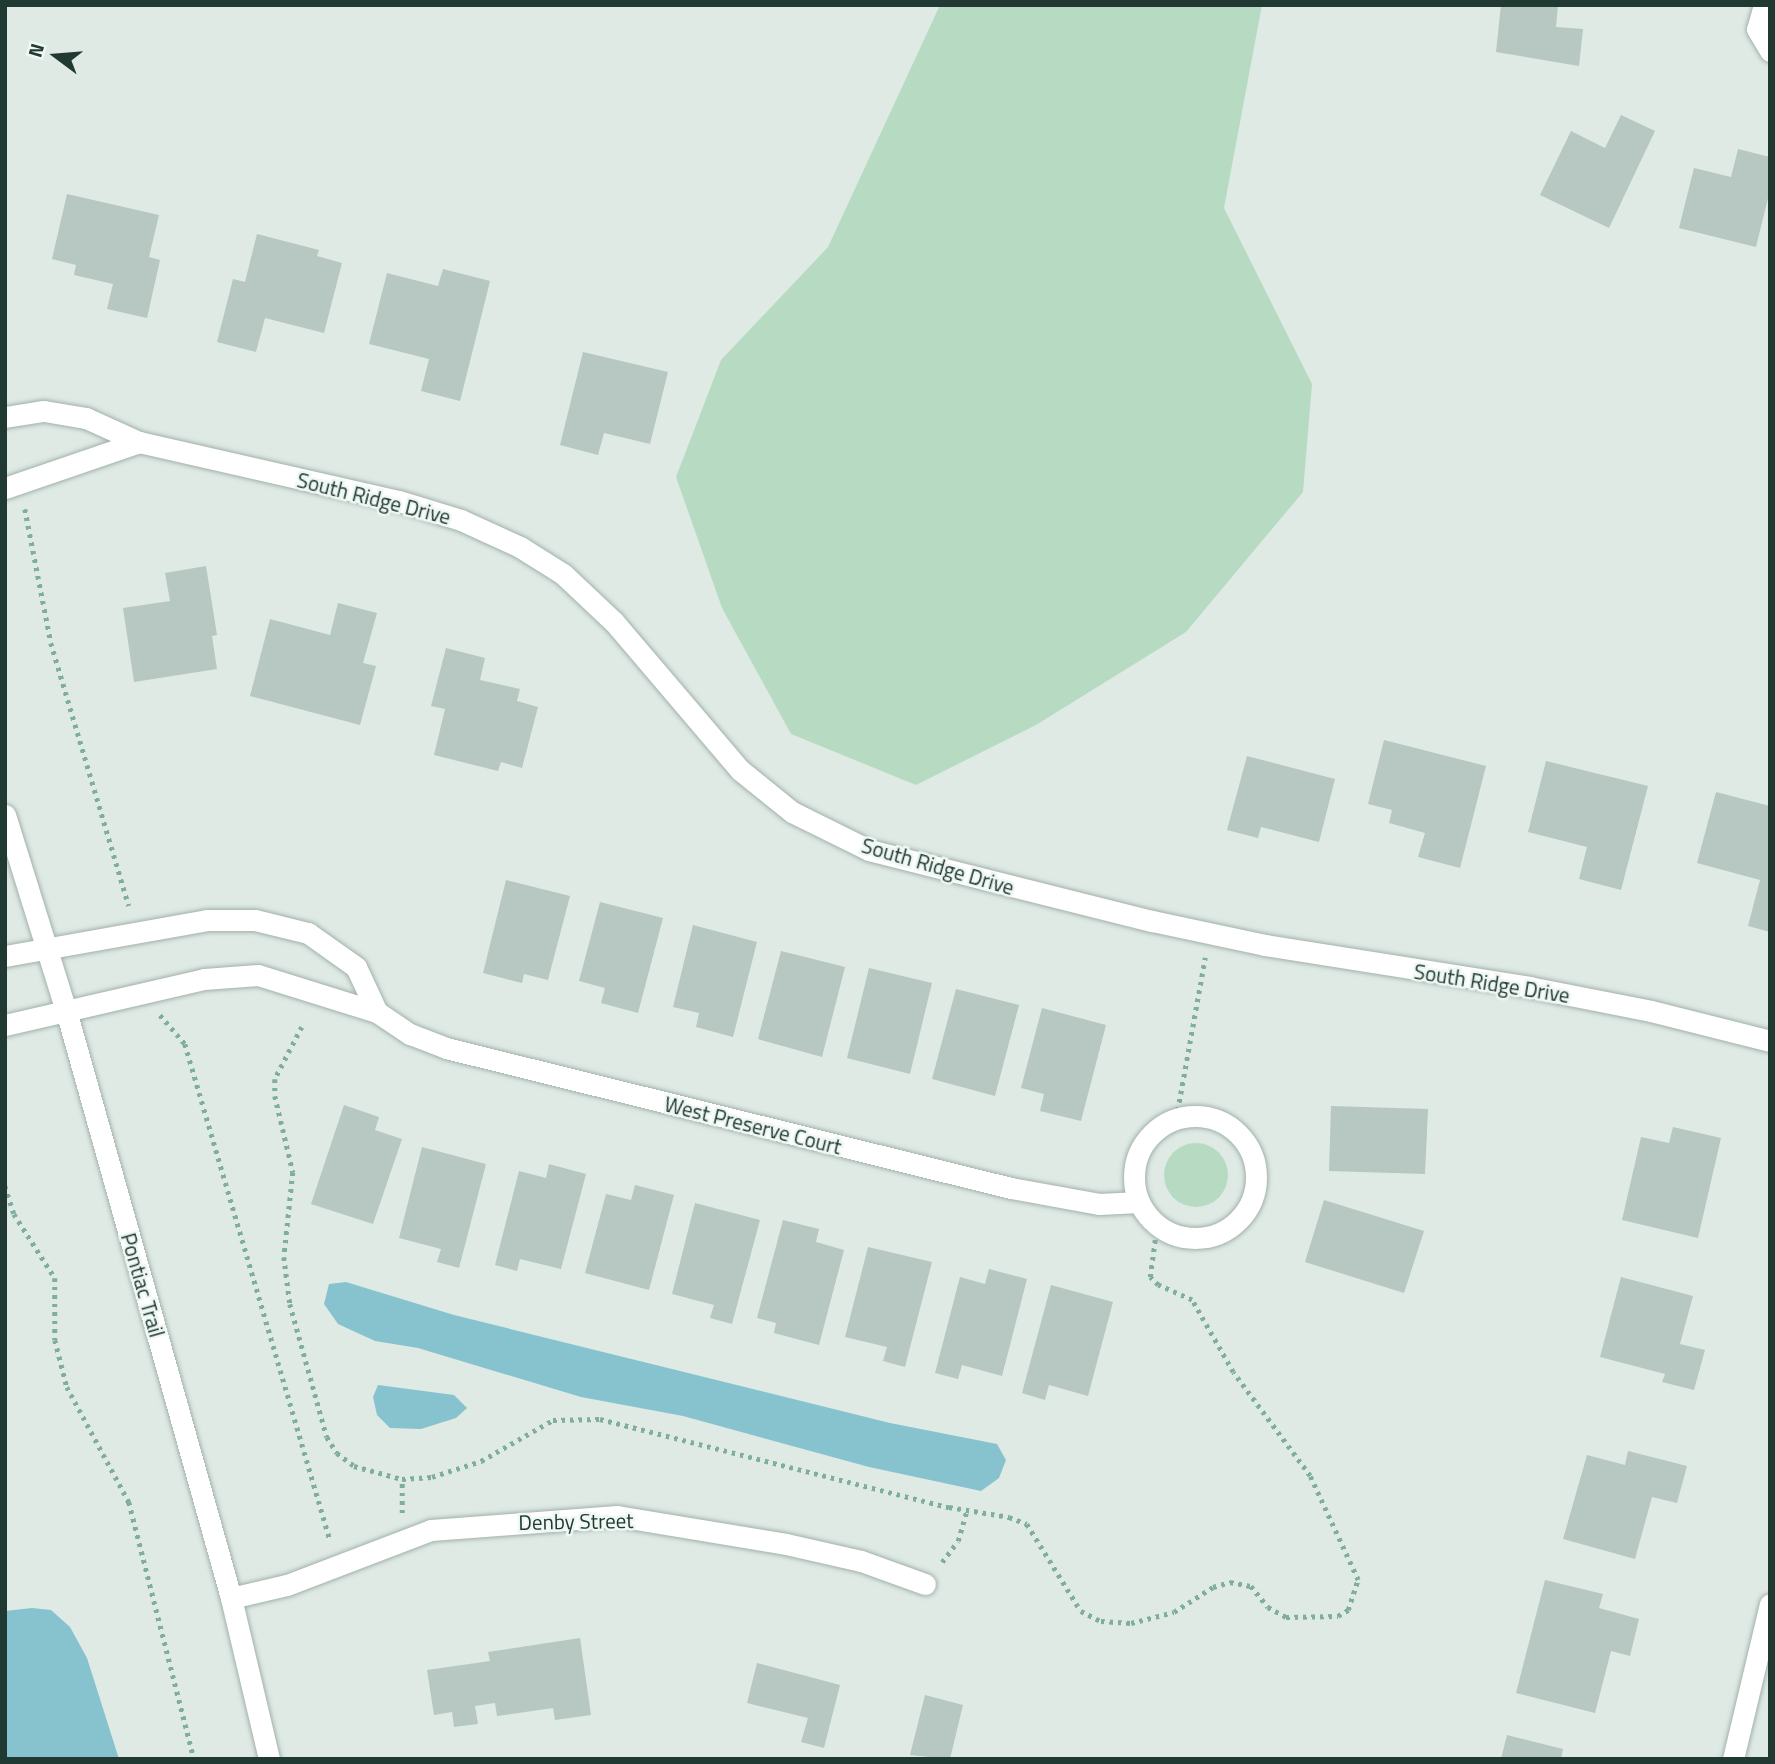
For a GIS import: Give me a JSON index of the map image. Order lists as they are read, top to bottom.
{
  "streets": {
    "street": [
      "South Ridge Drive",
      "West Preserve Court",
      "Pontiac Trail",
      "Denby Street"
    ]
  },
  "crossings": [
    ["West Preserve Court", "Pontiac Trail"],
    ["Pontiac Trail", "Denby Street"]
  ],
  "north": "left"
}
